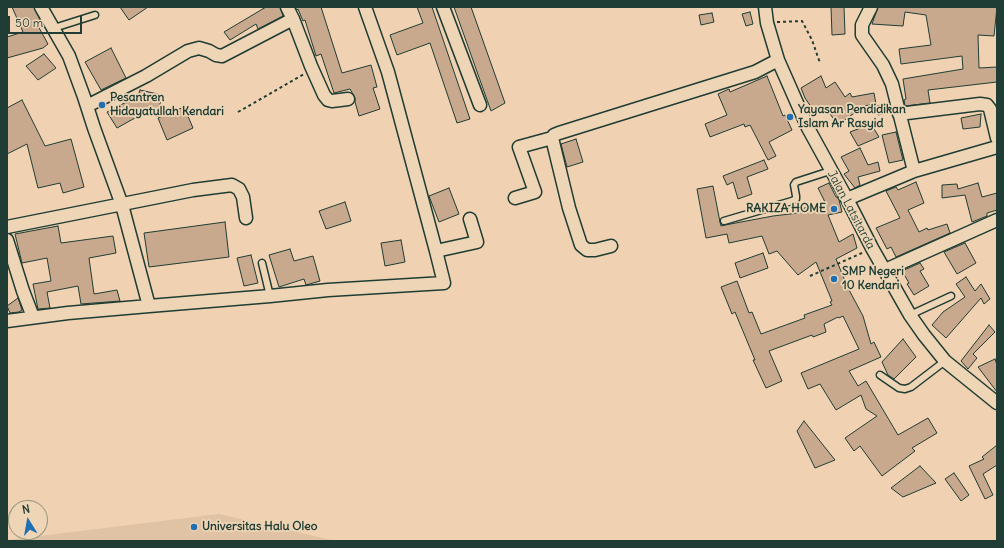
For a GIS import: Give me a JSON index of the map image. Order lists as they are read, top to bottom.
{
  "streets": {
    "street": ["Jalan Latsitarda"]
  },
  "places": [
    "Pesantren Hidayatullah Kendari",
    "Yayasan Pendidikan Islam Ar Rasyid",
    "RAKIZA HOME",
    "SMP Negeri 10 Kendari",
    "Universitas Halu Oleo"
  ],
  "scale_bar": "50 m",
  "north": "top"
}
